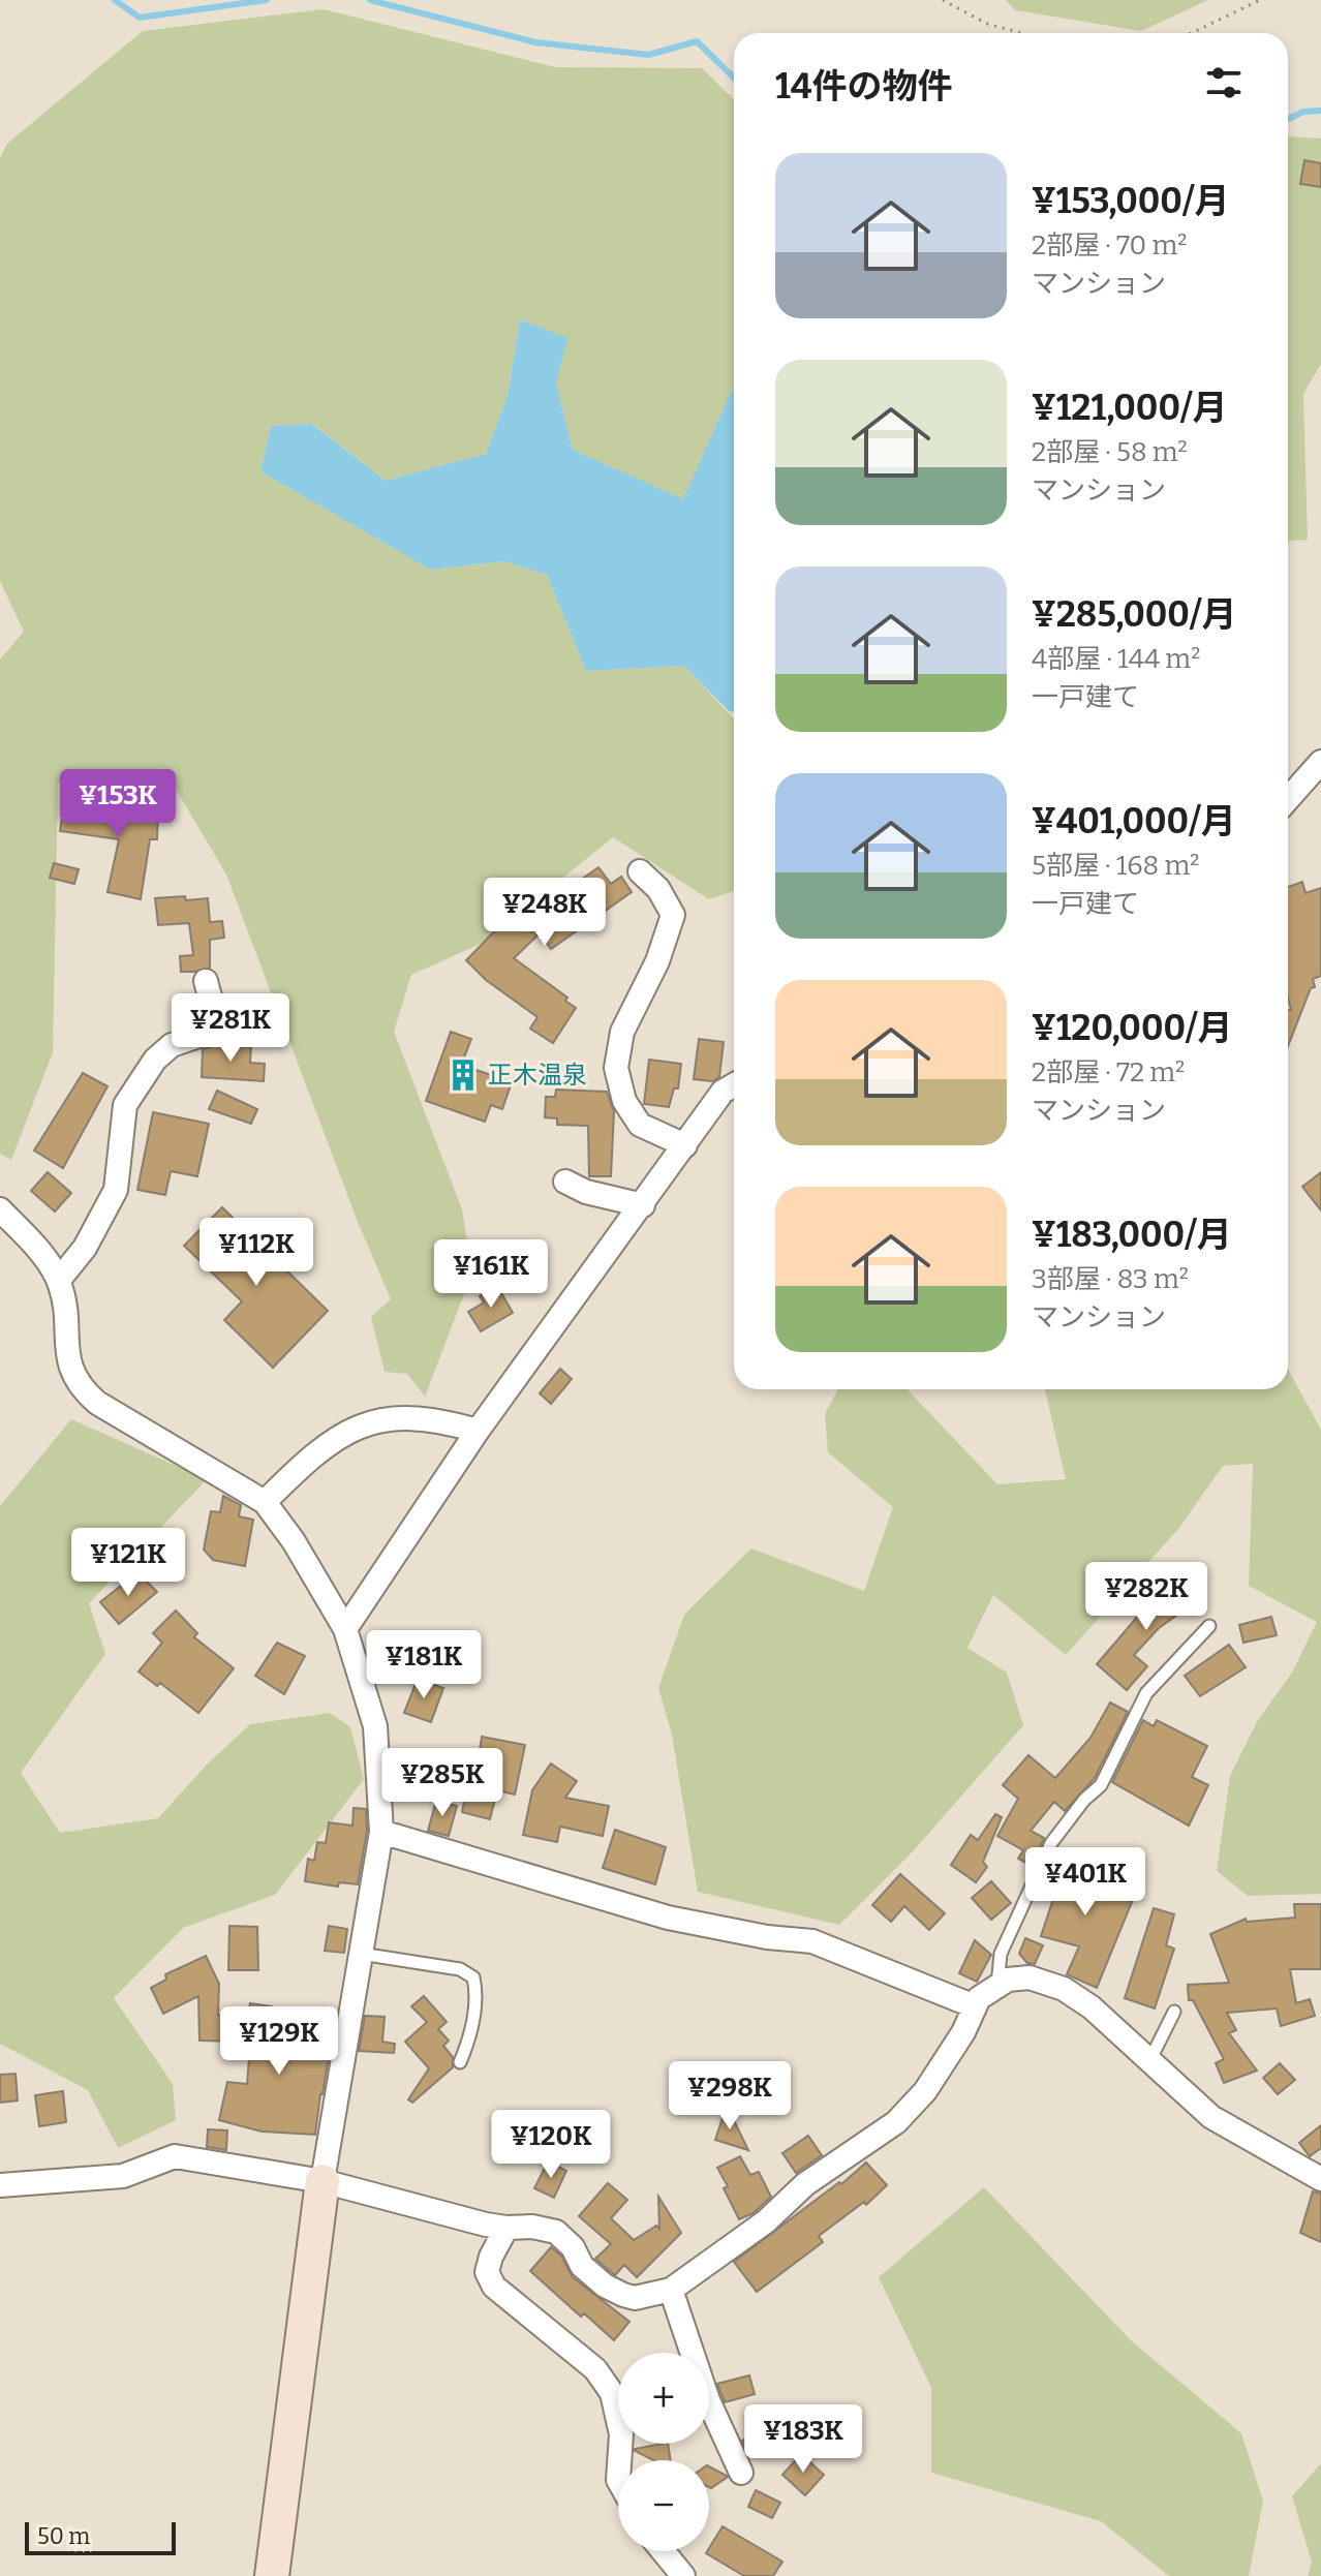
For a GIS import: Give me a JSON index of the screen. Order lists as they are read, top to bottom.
{
  "places": {
    "building": ["正木温泉"]
  },
  "scale_bar": "50 m",
  "page": {
    "heading": "14件の物件",
    "list": [
      {
        "name": "¥153,000/月",
        "note": "2部屋 · 70 m² · マンション"
      },
      {
        "name": "¥121,000/月",
        "note": "2部屋 · 58 m² · マンション"
      },
      {
        "name": "¥285,000/月",
        "note": "4部屋 · 144 m² · 一戸建て"
      },
      {
        "name": "¥401,000/月",
        "note": "5部屋 · 168 m² · 一戸建て"
      },
      {
        "name": "¥120,000/月",
        "note": "2部屋 · 72 m² · マンション"
      },
      {
        "name": "¥183,000/月",
        "note": "3部屋 · 83 m² · マンション"
      }
    ],
    "price": [
      "¥153K",
      "¥248K",
      "¥281K",
      "¥112K",
      "¥161K",
      "¥121K",
      "¥282K",
      "¥181K",
      "¥285K",
      "¥401K",
      "¥129K",
      "¥298K",
      "¥120K",
      "¥183K"
    ],
    "map_buttons": ["+", "−"],
    "scale": "50 m"
  }
}
